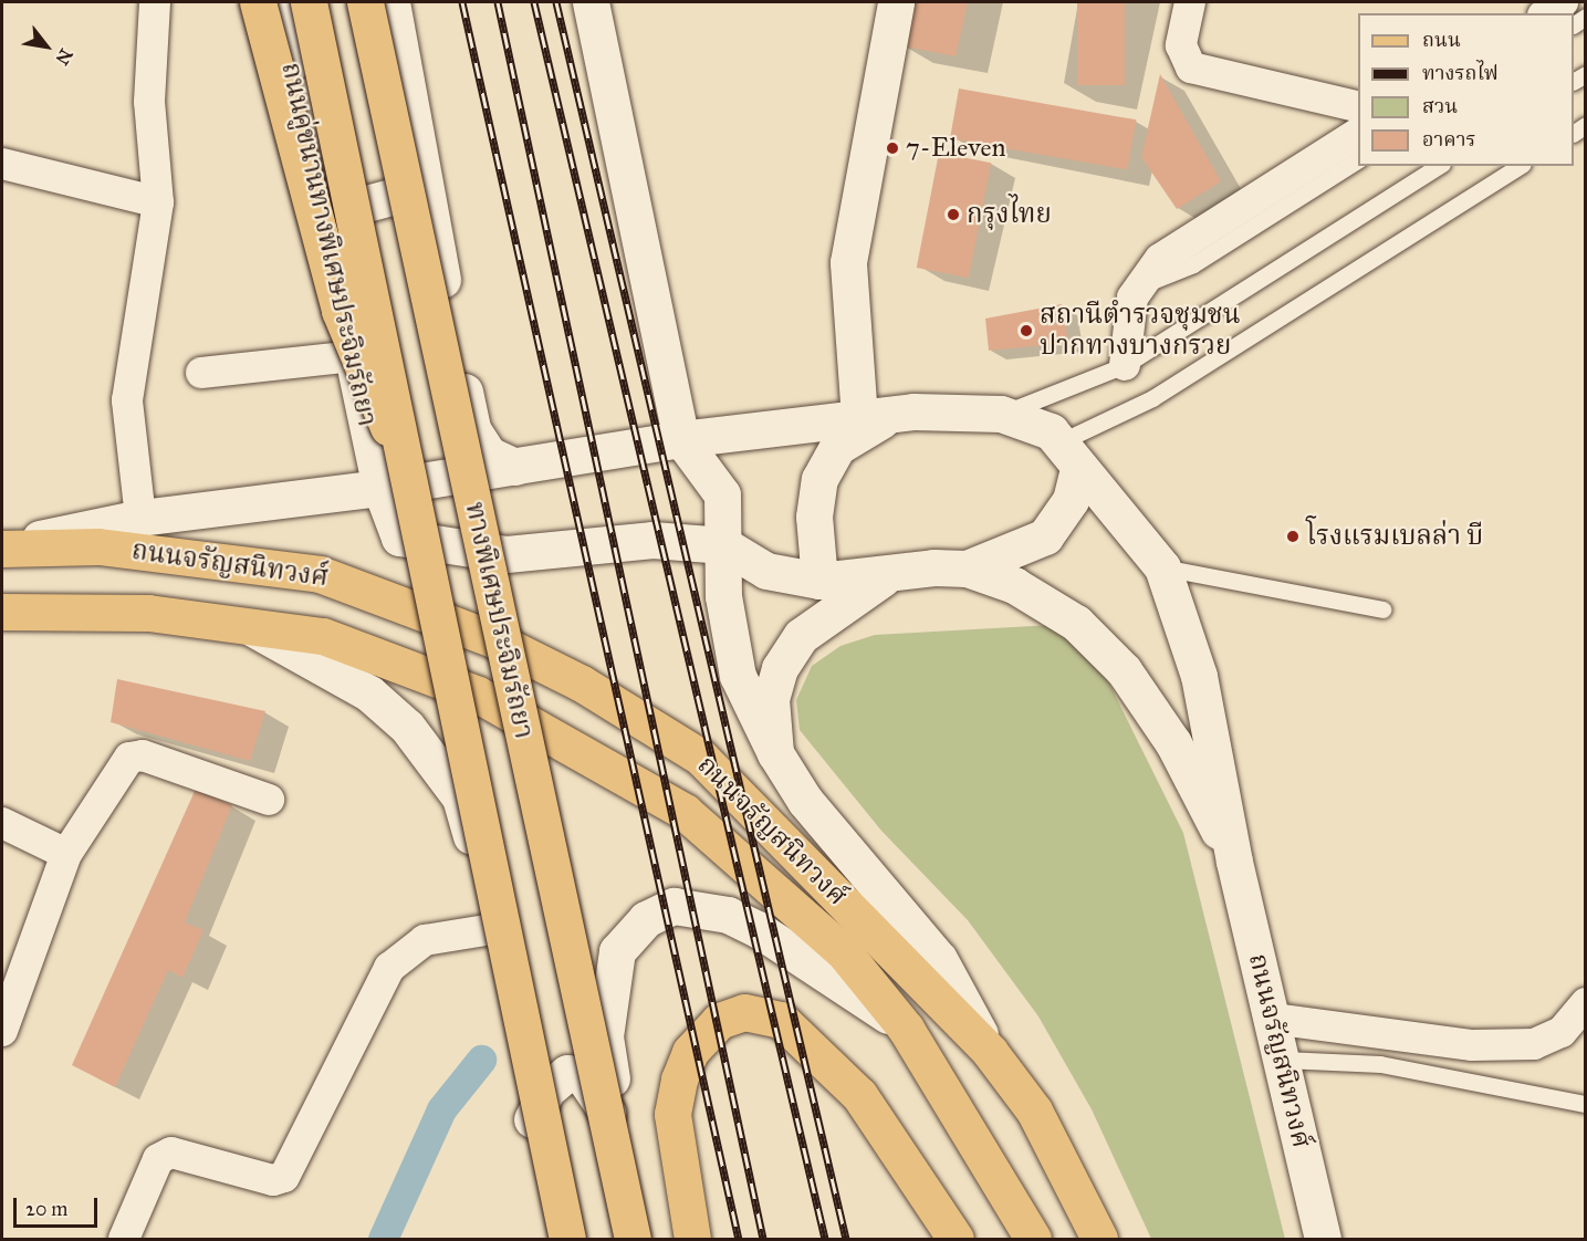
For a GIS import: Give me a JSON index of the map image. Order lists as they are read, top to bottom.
{
  "streets": {
    "main road": ["ถนนคู่ขนานทางพิเศษประจิมรัถยา", "ถนนจรัญสนิทวงศ์", "ทางพิเศษประจิมรัถยา"]
  },
  "crossings": [
    ["ถนนคู่ขนานทางพิเศษประจิมรัถยา", "ถนนจรัญสนิทวงศ์"]
  ],
  "places": [
    "7-Eleven",
    "กรุงไทย",
    "สถานีตำรวจชุมชน ปากทางบางกรวย",
    "โรงแรมเบลล่า บี"
  ],
  "legend": [
    "ถนน",
    "ทางรถไฟ",
    "สวน",
    "อาคาร"
  ],
  "scale_bar": "20 m",
  "north": "bottom right"
}
